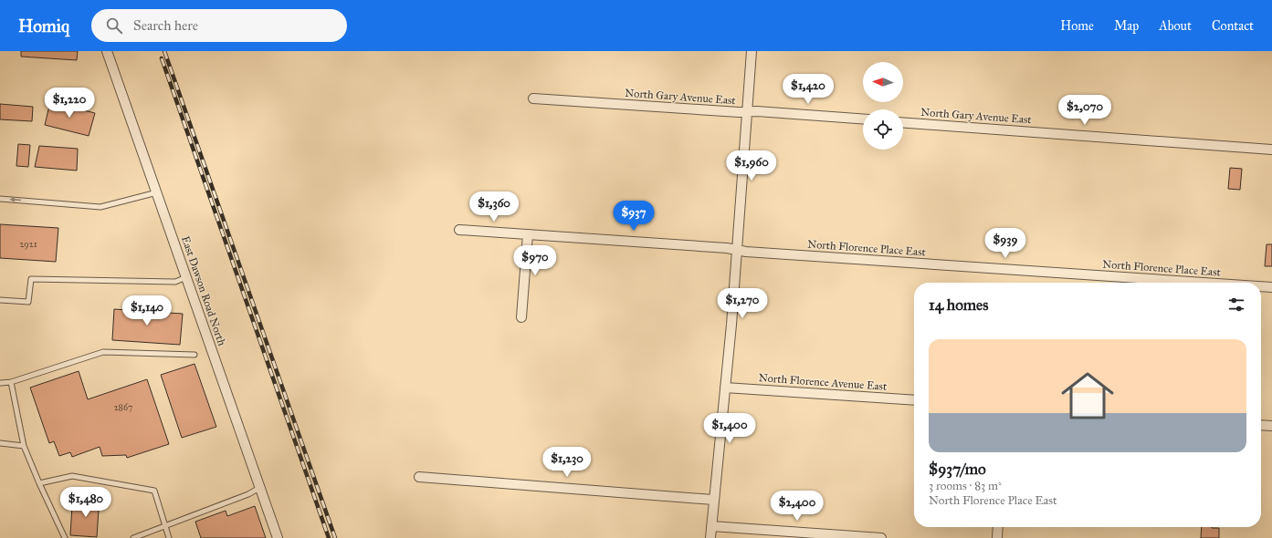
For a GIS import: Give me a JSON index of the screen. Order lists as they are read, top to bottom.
{
  "streets": {
    "street": [
      "North Gary Avenue East",
      "North Florence Place East",
      "East Dawson Road North",
      "North Florence Avenue East"
    ]
  },
  "house_numbers": ["2921", "2867"],
  "north": "left",
  "page": {
    "header": "Homiq",
    "search": "Search here",
    "nav": [
      "Home",
      "Map",
      "About",
      "Contact"
    ],
    "price": [
      "$1,420",
      "$1,220",
      "$2,070",
      "$1,960",
      "$1,360",
      "$937",
      "$939",
      "$970",
      "$1,270",
      "$1,140",
      "$1,400",
      "$1,230",
      "$1,480",
      "$2,400"
    ],
    "heading": "14 homes",
    "list": [
      {
        "name": "$937/mo",
        "note": "3 rooms · 83 m² · North Florence Place East"
      }
    ]
  }
}
